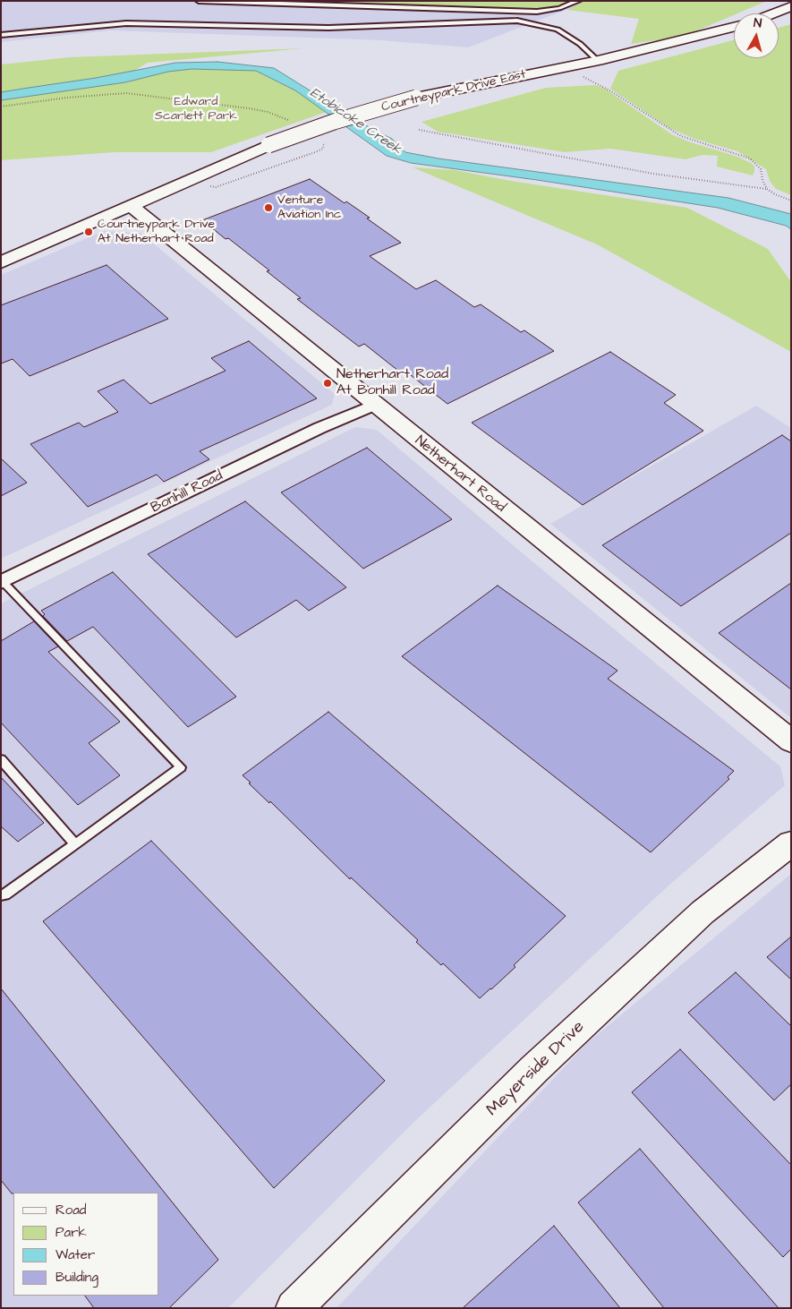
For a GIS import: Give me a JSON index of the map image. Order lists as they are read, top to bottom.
{
  "streets": {
    "street": [
      "Courtneypark Drive East",
      "Netherhart Road",
      "Bonhill Road",
      "Meyerside Drive"
    ]
  },
  "crossings": [
    ["Courtneypark Drive East", "Netherhart Road"],
    ["Netherhart Road", "Bonhill Road"]
  ],
  "water": ["Etobicoke Creek"],
  "parks": ["Edward Scarlett Park"],
  "places": ["Venture Aviation Inc", "Courtneypark Drive At Netherhart Road", "Netherhart Road At Bonhill Road"],
  "legend": [
    "Road",
    "Park",
    "Water",
    "Building"
  ],
  "north": "top"
}
